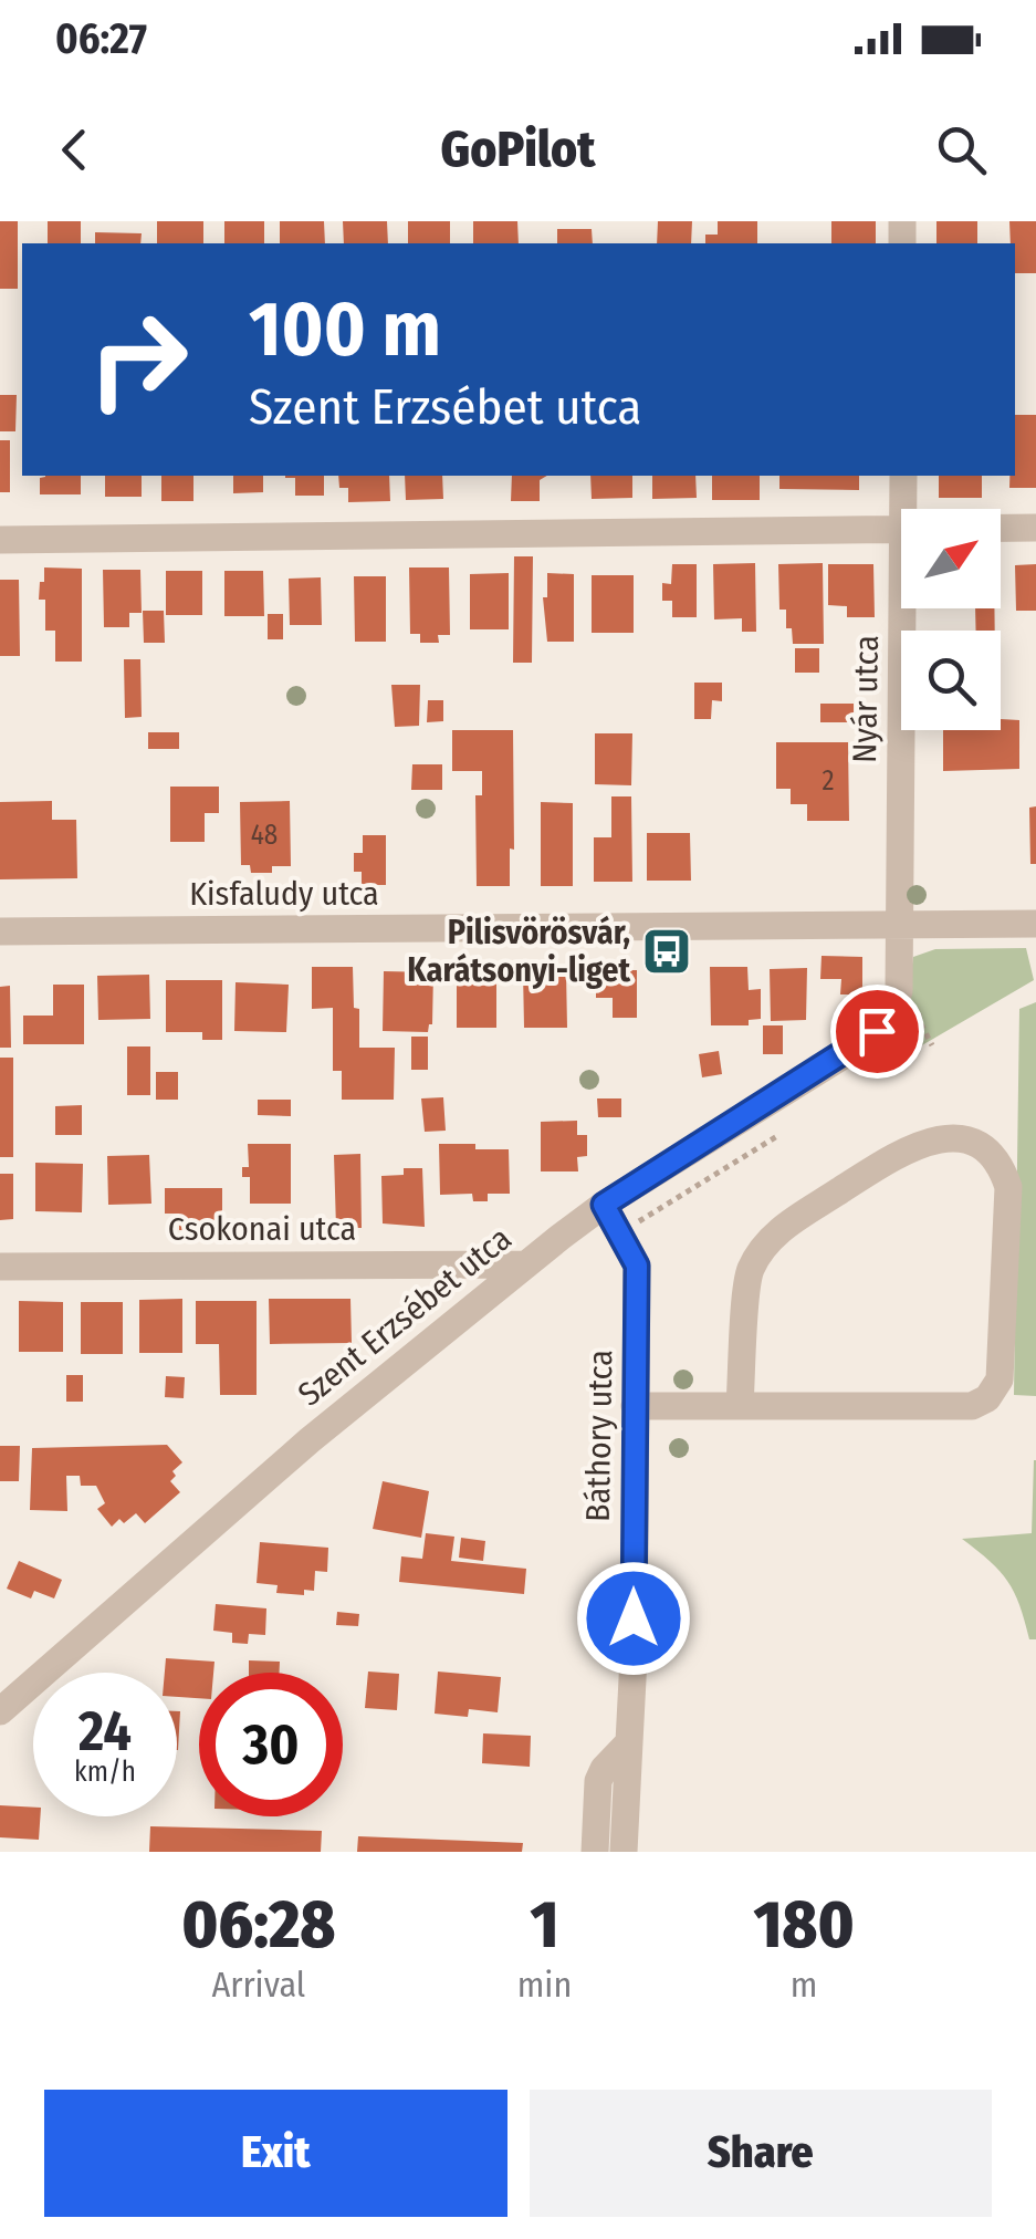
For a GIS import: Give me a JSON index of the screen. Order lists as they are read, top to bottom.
{
  "streets": {
    "street": [
      "Nyár utca",
      "Kisfaludy utca",
      "Csokonai utca",
      "Szent Erzsébet utca",
      "Báthory utca"
    ]
  },
  "crossings": [
    ["Nyár utca", "Kisfaludy utca"],
    ["Nyár utca", "Szent Erzsébet utca"],
    ["Csokonai utca", "Szent Erzsébet utca"],
    ["Szent Erzsébet utca", "Báthory utca"]
  ],
  "places": {
    "bus stop": ["Pilisvörösvár, Karátsonyi-liget"]
  },
  "house_numbers": ["2", "48"],
  "north": "top right",
  "page": {
    "status": "06:27",
    "header": "GoPilot",
    "turn": ["100 m", "Szent Erzsébet utca"],
    "speed": "24 km/h",
    "limit": "30",
    "eta": [
      "06:28",
      "Arrival",
      "1",
      "min",
      "180",
      "m"
    ],
    "buttons": ["Exit", "Share"]
  }
}
